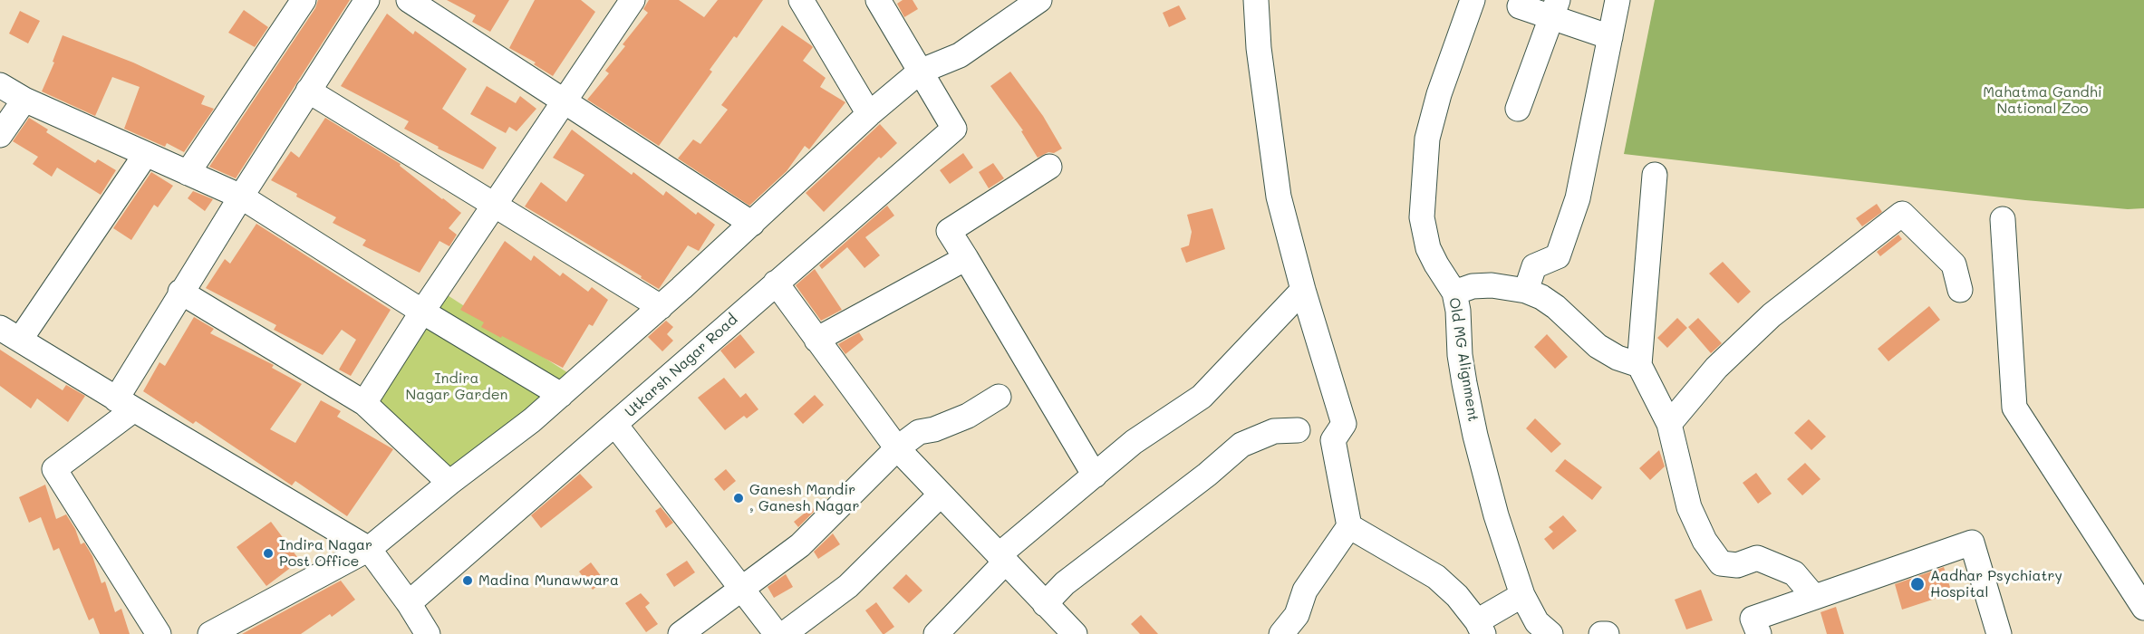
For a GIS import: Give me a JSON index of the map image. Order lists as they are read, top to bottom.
{
  "streets": {
    "street": ["Old MG Alignment", "Utkarsh Nagar Road"]
  },
  "parks": ["Mahatma Gandhi National Zoo", "Indira Nagar Garden"],
  "places": [
    "Ganesh Mandir , Ganesh Nagar",
    "Indira Nagar Post Office",
    "Madina Munawwara",
    "Aadhar Psychiatry Hospital"
  ]
}
